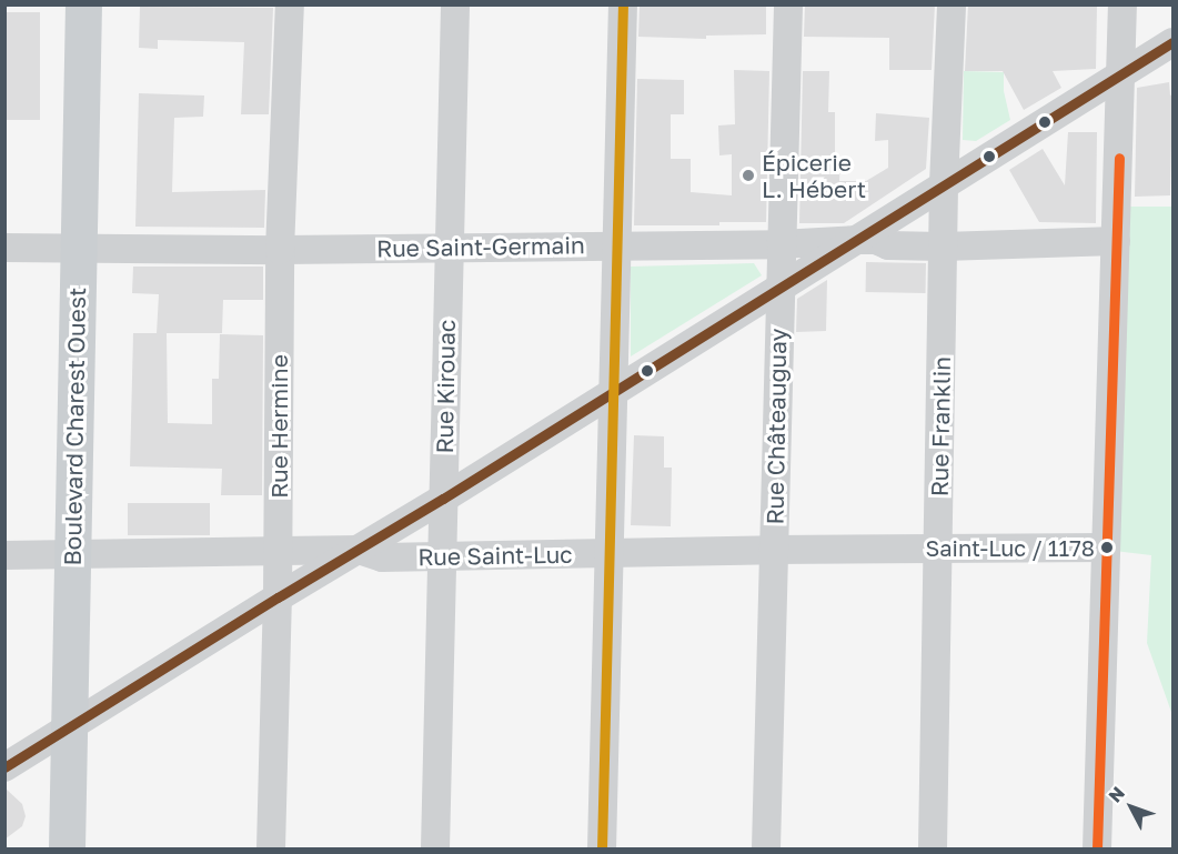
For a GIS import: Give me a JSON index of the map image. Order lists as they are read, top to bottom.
{
  "streets": {
    "main road": ["Boulevard Charest Ouest"],
    "street": [
      "Rue Saint-Germain",
      "Rue Kirouac",
      "Rue Hermine",
      "Rue Châteauguay",
      "Rue Franklin",
      "Rue Saint-Luc"
    ]
  },
  "crossings": [
    ["Rue Saint-Germain", "Rue Kirouac"],
    ["Rue Saint-Germain", "Boulevard Charest Ouest"],
    ["Rue Saint-Germain", "Rue Hermine"],
    ["Rue Saint-Germain", "Rue Châteauguay"],
    ["Rue Saint-Germain", "Rue Franklin"],
    ["Rue Kirouac", "Rue Saint-Luc"],
    ["Boulevard Charest Ouest", "Rue Saint-Luc"],
    ["Rue Hermine", "Rue Saint-Luc"],
    ["Rue Châteauguay", "Rue Saint-Luc"],
    ["Rue Franklin", "Rue Saint-Luc"]
  ],
  "places": ["Épicerie L. Hébert", "Saint-Luc / 1178"],
  "north": "top left"
}
